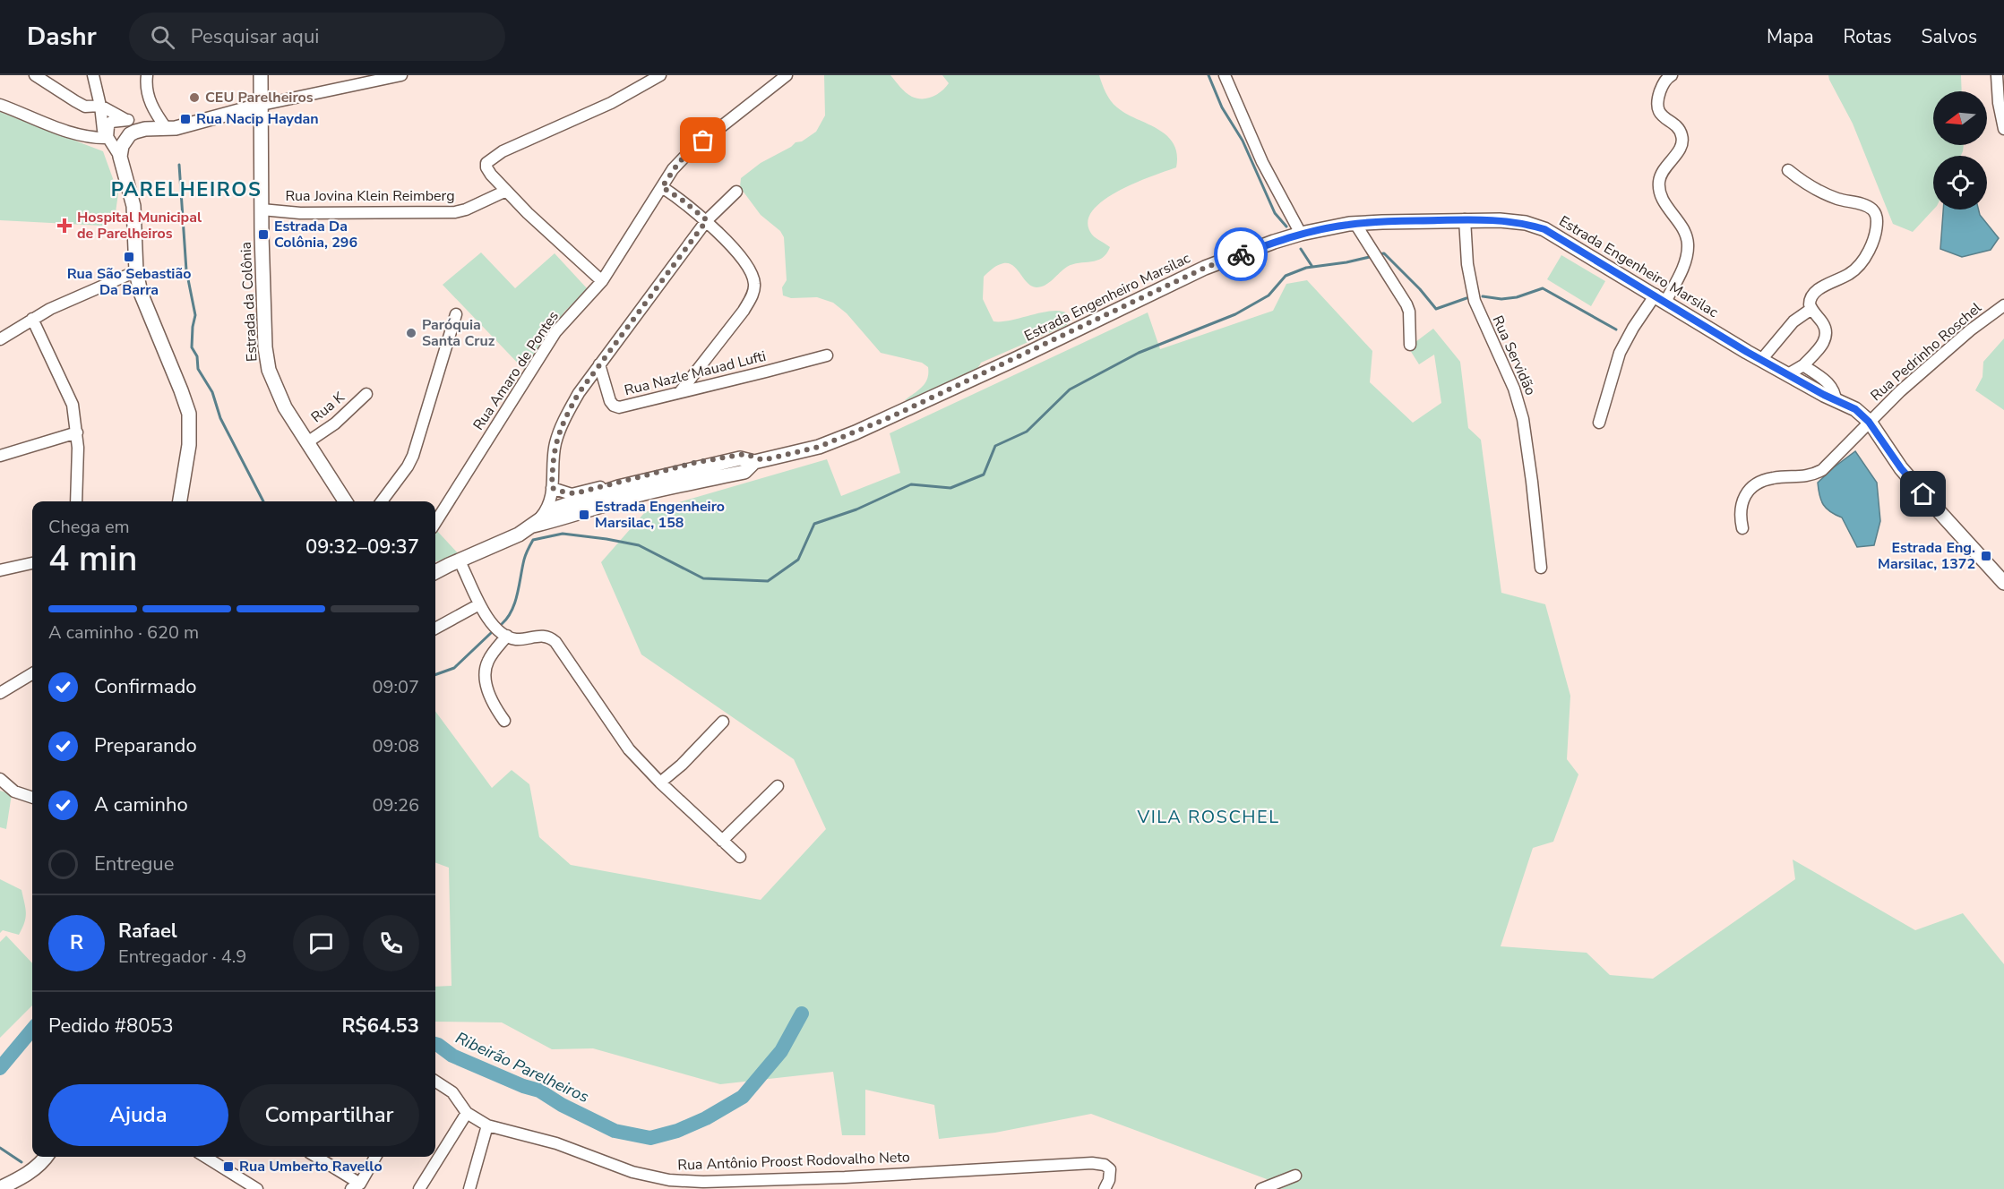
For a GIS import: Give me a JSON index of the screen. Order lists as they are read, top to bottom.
{
  "streets": {
    "main road": ["Estrada Engenheiro Marsilac", "Estrada da Colônia"],
    "street": [
      "Rua Jovina Klein Reimberg",
      "Rua Pedrinho Roschel",
      "Rua Servidão",
      "Rua Amaro de Pontes",
      "Rua Nazle Mauad Lufti",
      "Rua K",
      "Rua Antônio Proost Rodovalho Neto"
    ]
  },
  "crossings": [
    ["Rua Jovina Klein Reimberg", "Estrada da Colônia"],
    ["Estrada Engenheiro Marsilac", "Rua Pedrinho Roschel"],
    ["Estrada Engenheiro Marsilac", "Rua Servidão"],
    ["Estrada da Colônia", "Rua K"]
  ],
  "districts": ["PARELHEIROS", "VILA ROSCHEL"],
  "water": ["Ribeirão Parelheiros"],
  "places": {
    "other": ["CEU Parelheiros", "Paróquia Santa Cruz"],
    "transit": [
      "Rua Nacip Haydan",
      "Estrada Da Colônia, 296",
      "Rua São Sebastião Da Barra",
      "Estrada Engenheiro Marsilac, 158",
      "Estrada Eng. Marsilac, 1372",
      "Rua Umberto Ravello"
    ],
    "health": ["Hospital Municipal de Parelheiros"]
  },
  "north": "left",
  "page": {
    "header": "Dashr",
    "search": "Pesquisar aqui",
    "nav": ["Mapa", "Rotas", "Salvos"],
    "heading": ["4 min", "Chega em", "09:32–09:37"],
    "panel": [
      "Rafael",
      "Entregador · 4.9",
      "Pedido #8053",
      "R$64.53"
    ],
    "bar": "A caminho · 620 m",
    "list": [
      ["Confirmado", "09:07"],
      ["Preparando", "09:08"],
      ["A caminho", "09:26"],
      "Entregue"
    ],
    "round": "R",
    "buttons": ["Ajuda", "Compartilhar"]
  }
}
